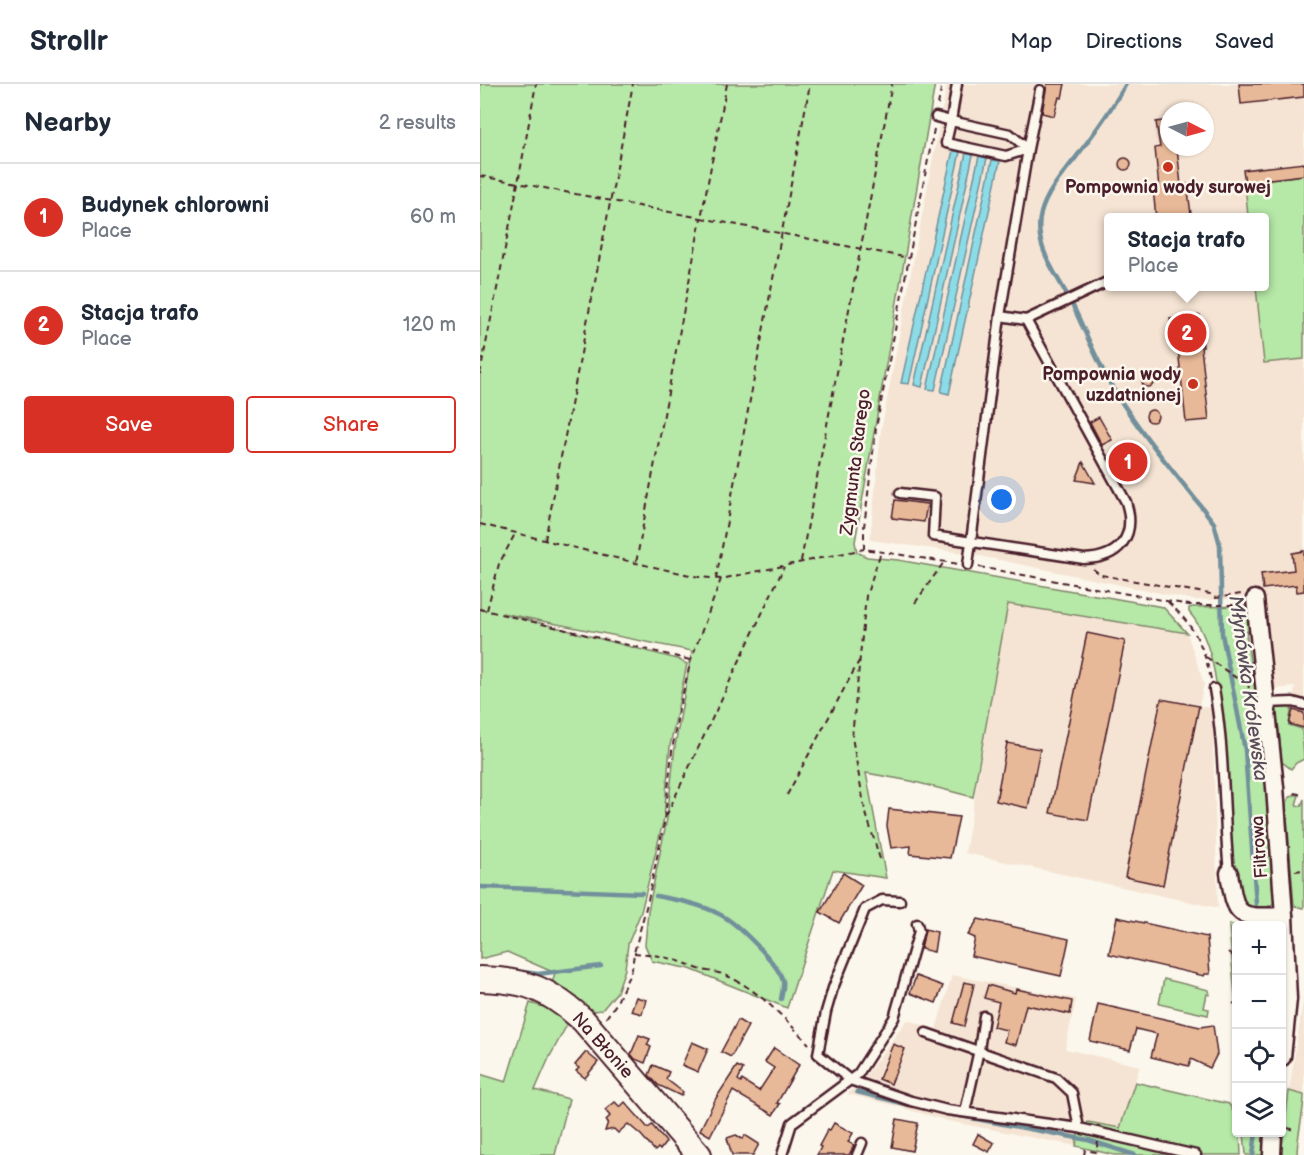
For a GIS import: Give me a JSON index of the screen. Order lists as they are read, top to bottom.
{
  "streets": {
    "street": ["Filtrowa", "Na Błonie"],
    "path": ["Zygmunta Starego"]
  },
  "water": ["Młynówka Królewska"],
  "places": ["Pompownia wody surowej", "Pompownia wody uzdatnionej"],
  "north": "right",
  "page": {
    "header": "Strollr",
    "nav": ["Map", "Directions", "Saved"],
    "heading": ["Nearby", "2 results"],
    "list": [
      {
        "mark": "1",
        "name": "Budynek chlorowni",
        "note": "Place",
        "value": "60 m"
      },
      {
        "mark": "2",
        "name": "Stacja trafo",
        "note": "Place",
        "value": "120 m"
      }
    ],
    "popup": ["Stacja trafo", "Place"],
    "pins": ["2", "1"],
    "buttons": ["Save", "Share"],
    "map_buttons": ["+", "−"]
  }
}
